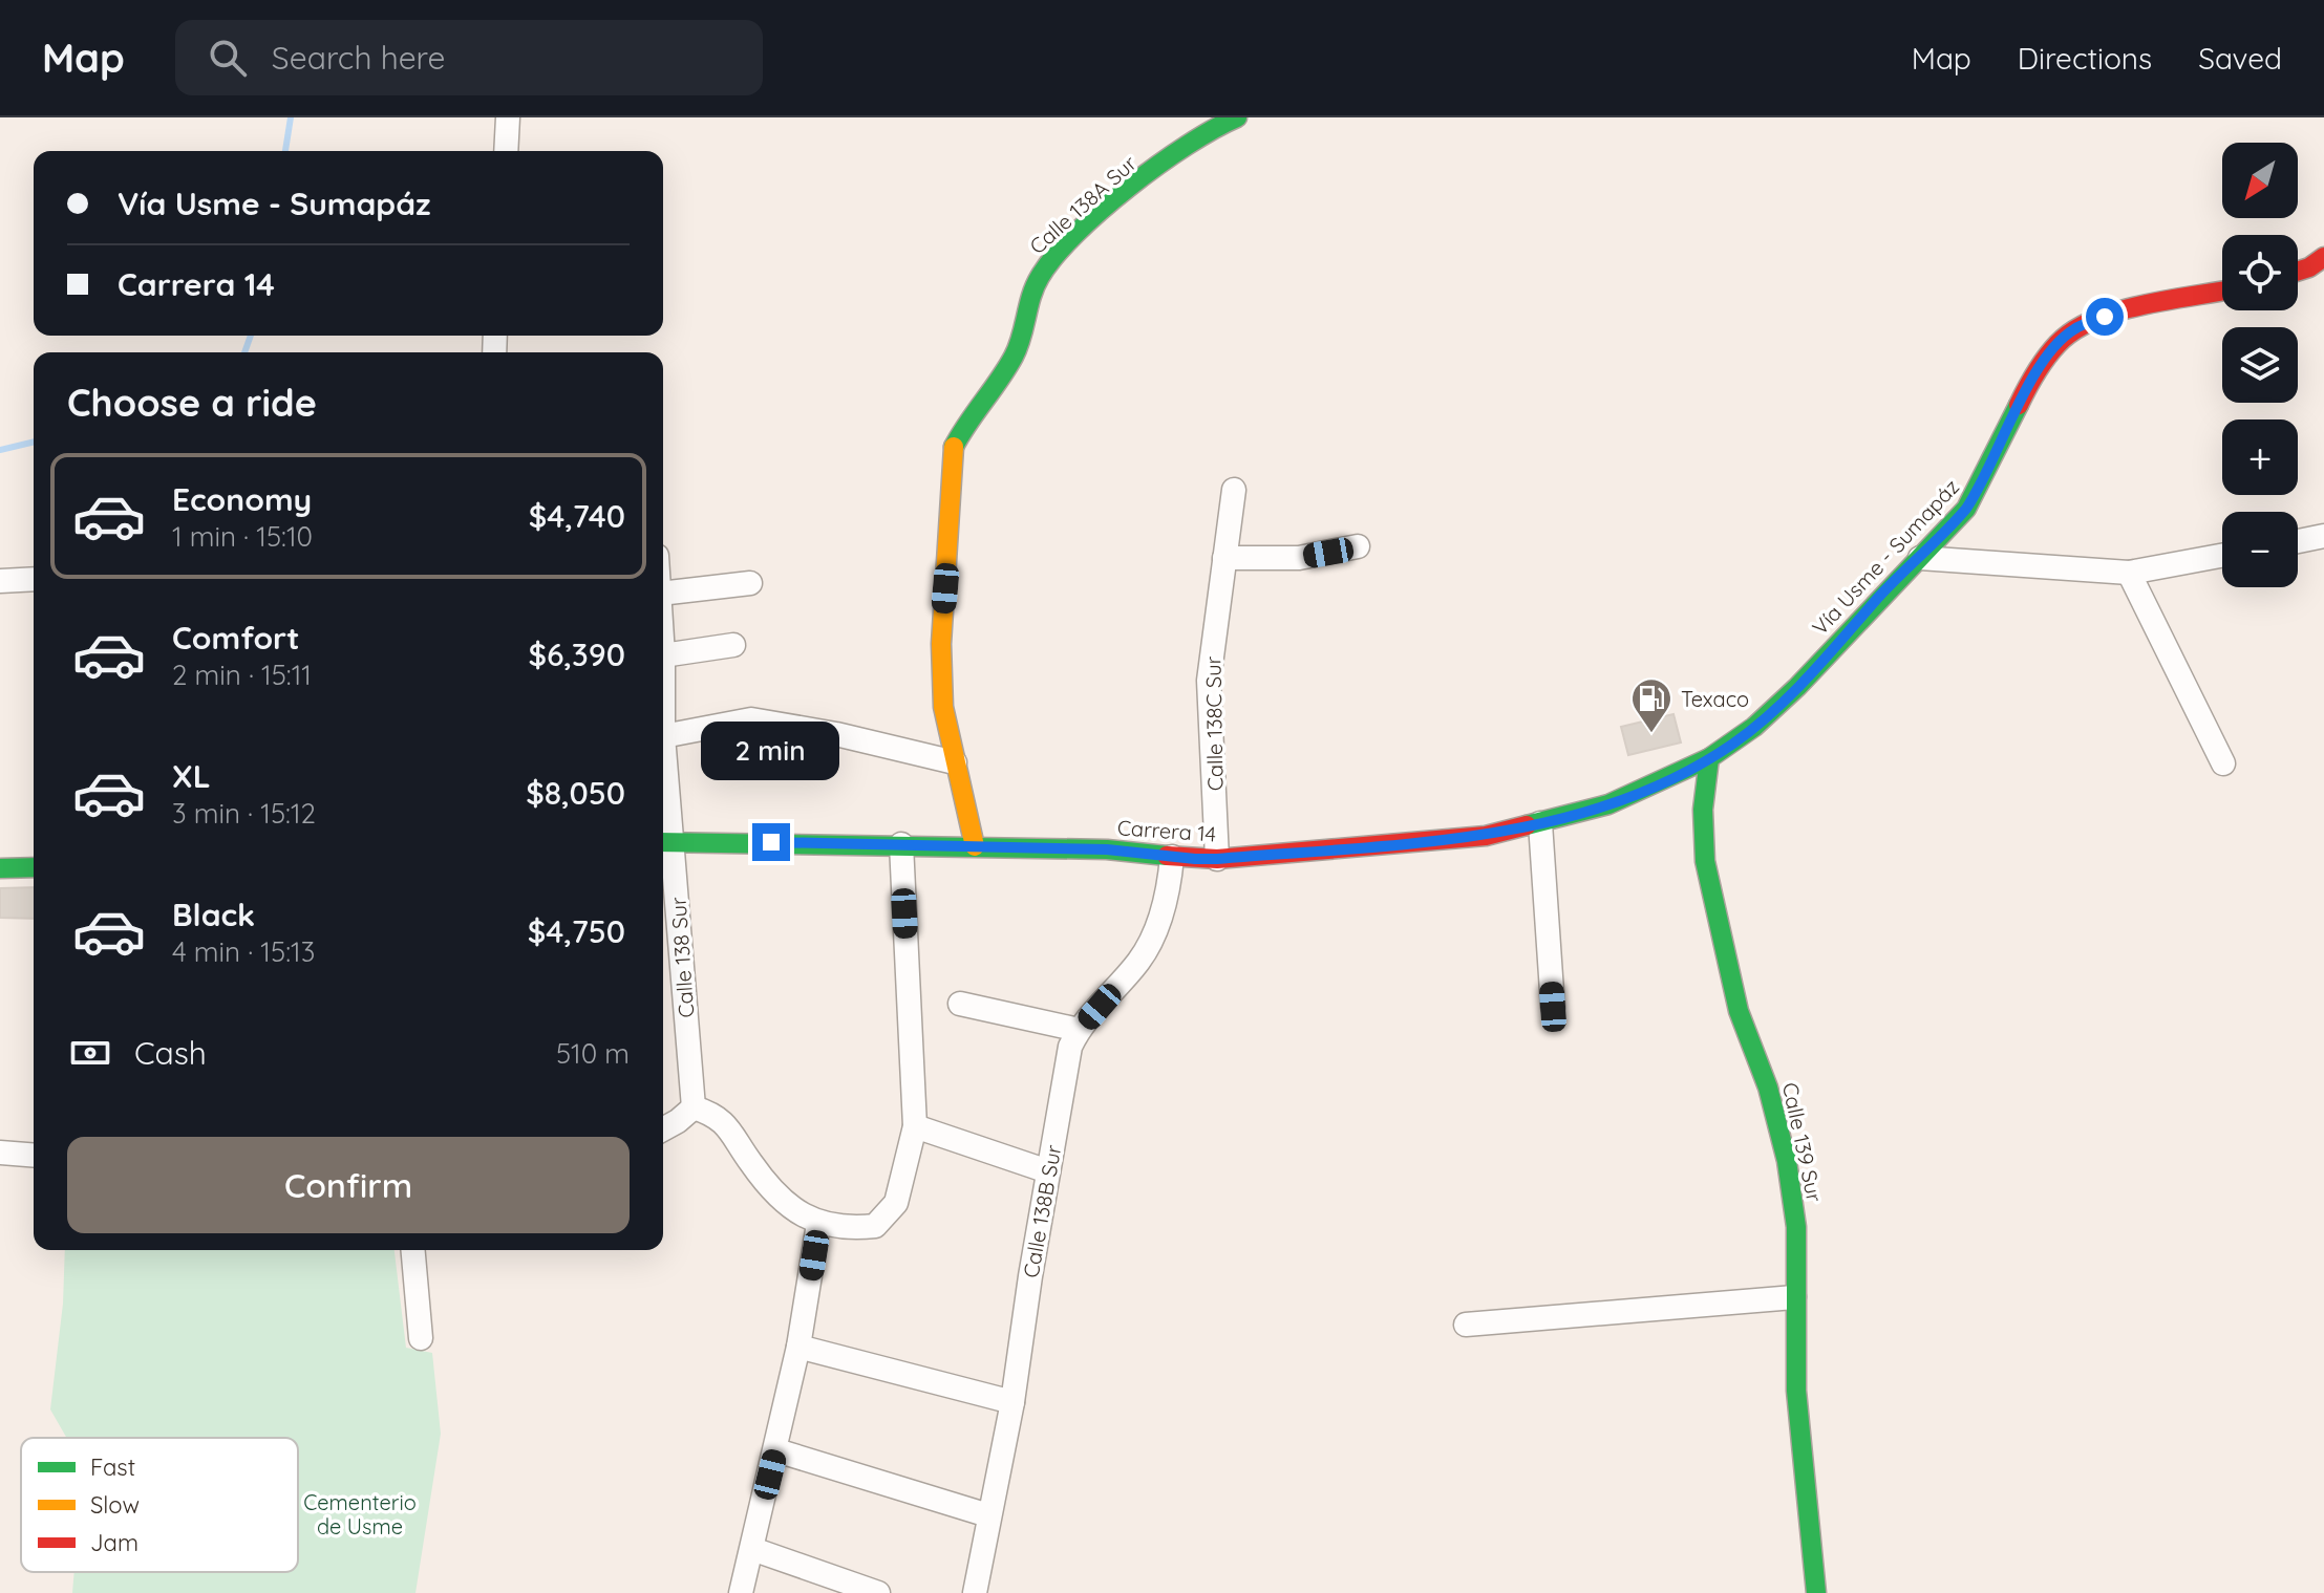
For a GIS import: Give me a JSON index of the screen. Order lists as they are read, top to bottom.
{
  "streets": {
    "street": [
      "Calle 138A Sur",
      "Vía Usme - Sumapáz",
      "Calle 138C Sur",
      "Carrera 14",
      "Calle 138 Sur",
      "Calle 139 Sur",
      "Calle 138B Sur"
    ]
  },
  "crossings": [
    ["Calle 138A Sur", "Carrera 14"],
    ["Vía Usme - Sumapáz", "Carrera 14"],
    ["Vía Usme - Sumapáz", "Calle 139 Sur"],
    ["Calle 138C Sur", "Carrera 14"],
    ["Carrera 14", "Calle 138 Sur"],
    ["Carrera 14", "Calle 139 Sur"],
    ["Carrera 14", "Calle 138B Sur"]
  ],
  "parks": ["Cementerio de Usme"],
  "places": {
    "fuel station": ["Texaco"]
  },
  "legend": ["Fast", "Slow", "Jam"],
  "north": "bottom left",
  "page": {
    "header": "Map",
    "search": "Search here",
    "nav": ["Map", "Directions", "Saved"],
    "map_buttons": ["+", "−"],
    "banner": ["Vía Usme - Sumapáz", "Carrera 14"],
    "heading": "Choose a ride",
    "list": [
      {
        "name": "Economy",
        "note": "1 min · 15:10",
        "value": "$4,740"
      },
      {
        "name": "Comfort",
        "note": "2 min · 15:11",
        "value": "$6,390"
      },
      {
        "name": "XL",
        "note": "3 min · 15:12",
        "value": "$8,050"
      },
      {
        "name": "Black",
        "note": "4 min · 15:13",
        "value": "$4,750"
      }
    ],
    "bubble": "2 min",
    "pay": ["Cash", "510 m"],
    "buttons": "Confirm"
  }
}
